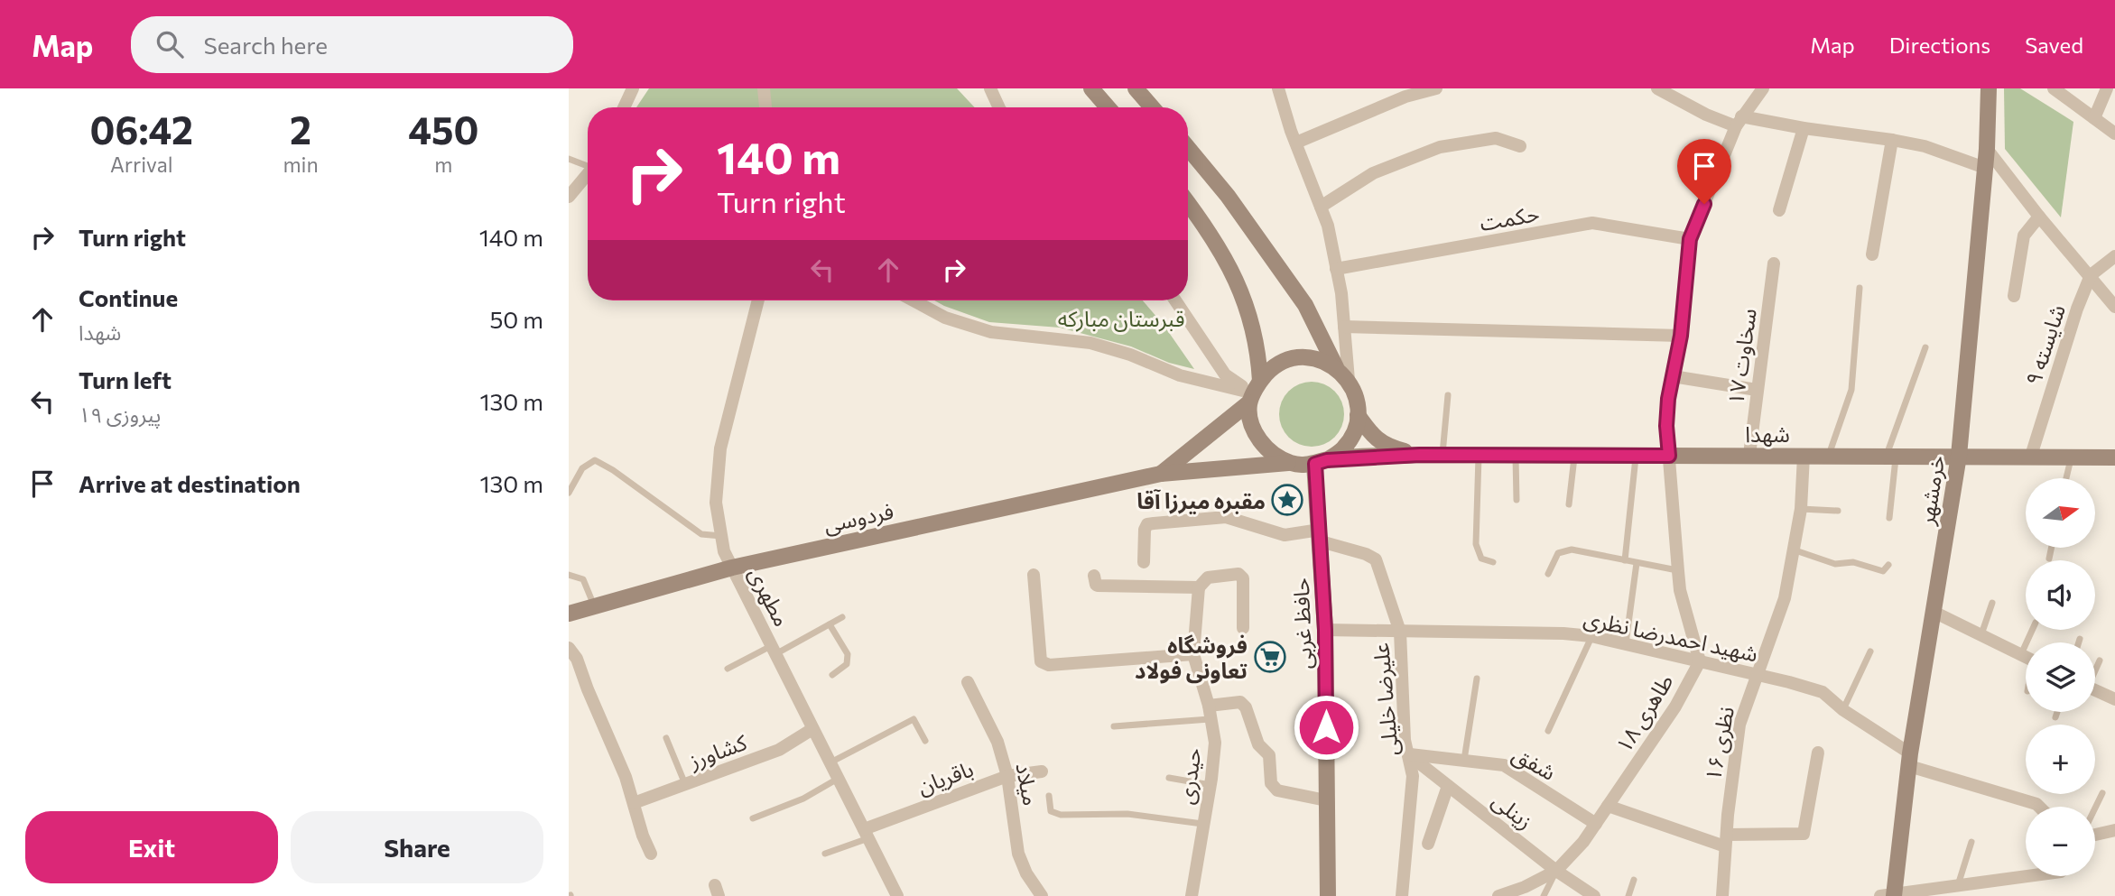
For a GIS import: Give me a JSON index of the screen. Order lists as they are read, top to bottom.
{
  "streets": {
    "main road": [
      "شهدا",
      "خرمشهر",
      "فردوسی",
      "حافظ غربی"
    ],
    "street": [
      "حکمت",
      "شایسته ۹",
      "سخاوت ۱۷",
      "مطهری",
      "شهید احمدرضا نظری",
      "علیرضا خلیلی",
      "طاهری ۱۸",
      "نظری ۱۶",
      "کشاورز",
      "شفق",
      "حیدری",
      "باقریان",
      "میلاد",
      "زینلی"
    ]
  },
  "crossings": [
    ["حکمت", "طاهری ۱۸"],
    ["شایسته ۹", "شهدا"],
    ["سخاوت ۱۷", "شهدا"],
    ["شهدا", "خرمشهر"],
    ["شهدا", "طاهری ۱۸"],
    ["شهدا", "نظری ۱۶"],
    ["خرمشهر", "شهید احمدرضا نظری"],
    ["فردوسی", "مطهری"],
    ["فردوسی", "حافظ غربی"],
    ["مطهری", "کشاورز"],
    ["مطهری", "باقریان"],
    ["حافظ غربی", "شهید احمدرضا نظری"],
    ["حافظ غربی", "علیرضا خلیلی"],
    ["شهید احمدرضا نظری", "علیرضا خلیلی"],
    ["شهید احمدرضا نظری", "طاهری ۱۸"],
    ["شهید احمدرضا نظری", "نظری ۱۶"],
    ["علیرضا خلیلی", "شفق"],
    ["علیرضا خلیلی", "زینلی"],
    ["طاهری ۱۸", "شفق"],
    ["طاهری ۱۸", "زینلی"],
    ["شفق", "زینلی"],
    ["باقریان", "میلاد"]
  ],
  "parks": ["قبرستان مبارکه"],
  "places": {
    "place": ["مقبره میرزا آقا"],
    "supermarket": ["فروشگاه تعاونی فولاد"]
  },
  "north": "right",
  "page": {
    "header": "Map",
    "search": "Search here",
    "nav": ["Map", "Directions", "Saved"],
    "eta": [
      "06:42",
      "Arrival",
      "2",
      "min",
      "450",
      "m"
    ],
    "turn": ["140 m", "Turn right"],
    "list": [
      {
        "name": "Turn right",
        "value": "140 m"
      },
      {
        "name": "Continue",
        "note": "شهدا",
        "value": "50 m"
      },
      {
        "name": "Turn left",
        "note": "پیروزی ۱۹",
        "value": "130 m"
      },
      {
        "name": "Arrive at destination",
        "value": "130 m"
      }
    ],
    "map_buttons": ["+", "−"],
    "buttons": ["Exit", "Share"]
  }
}
